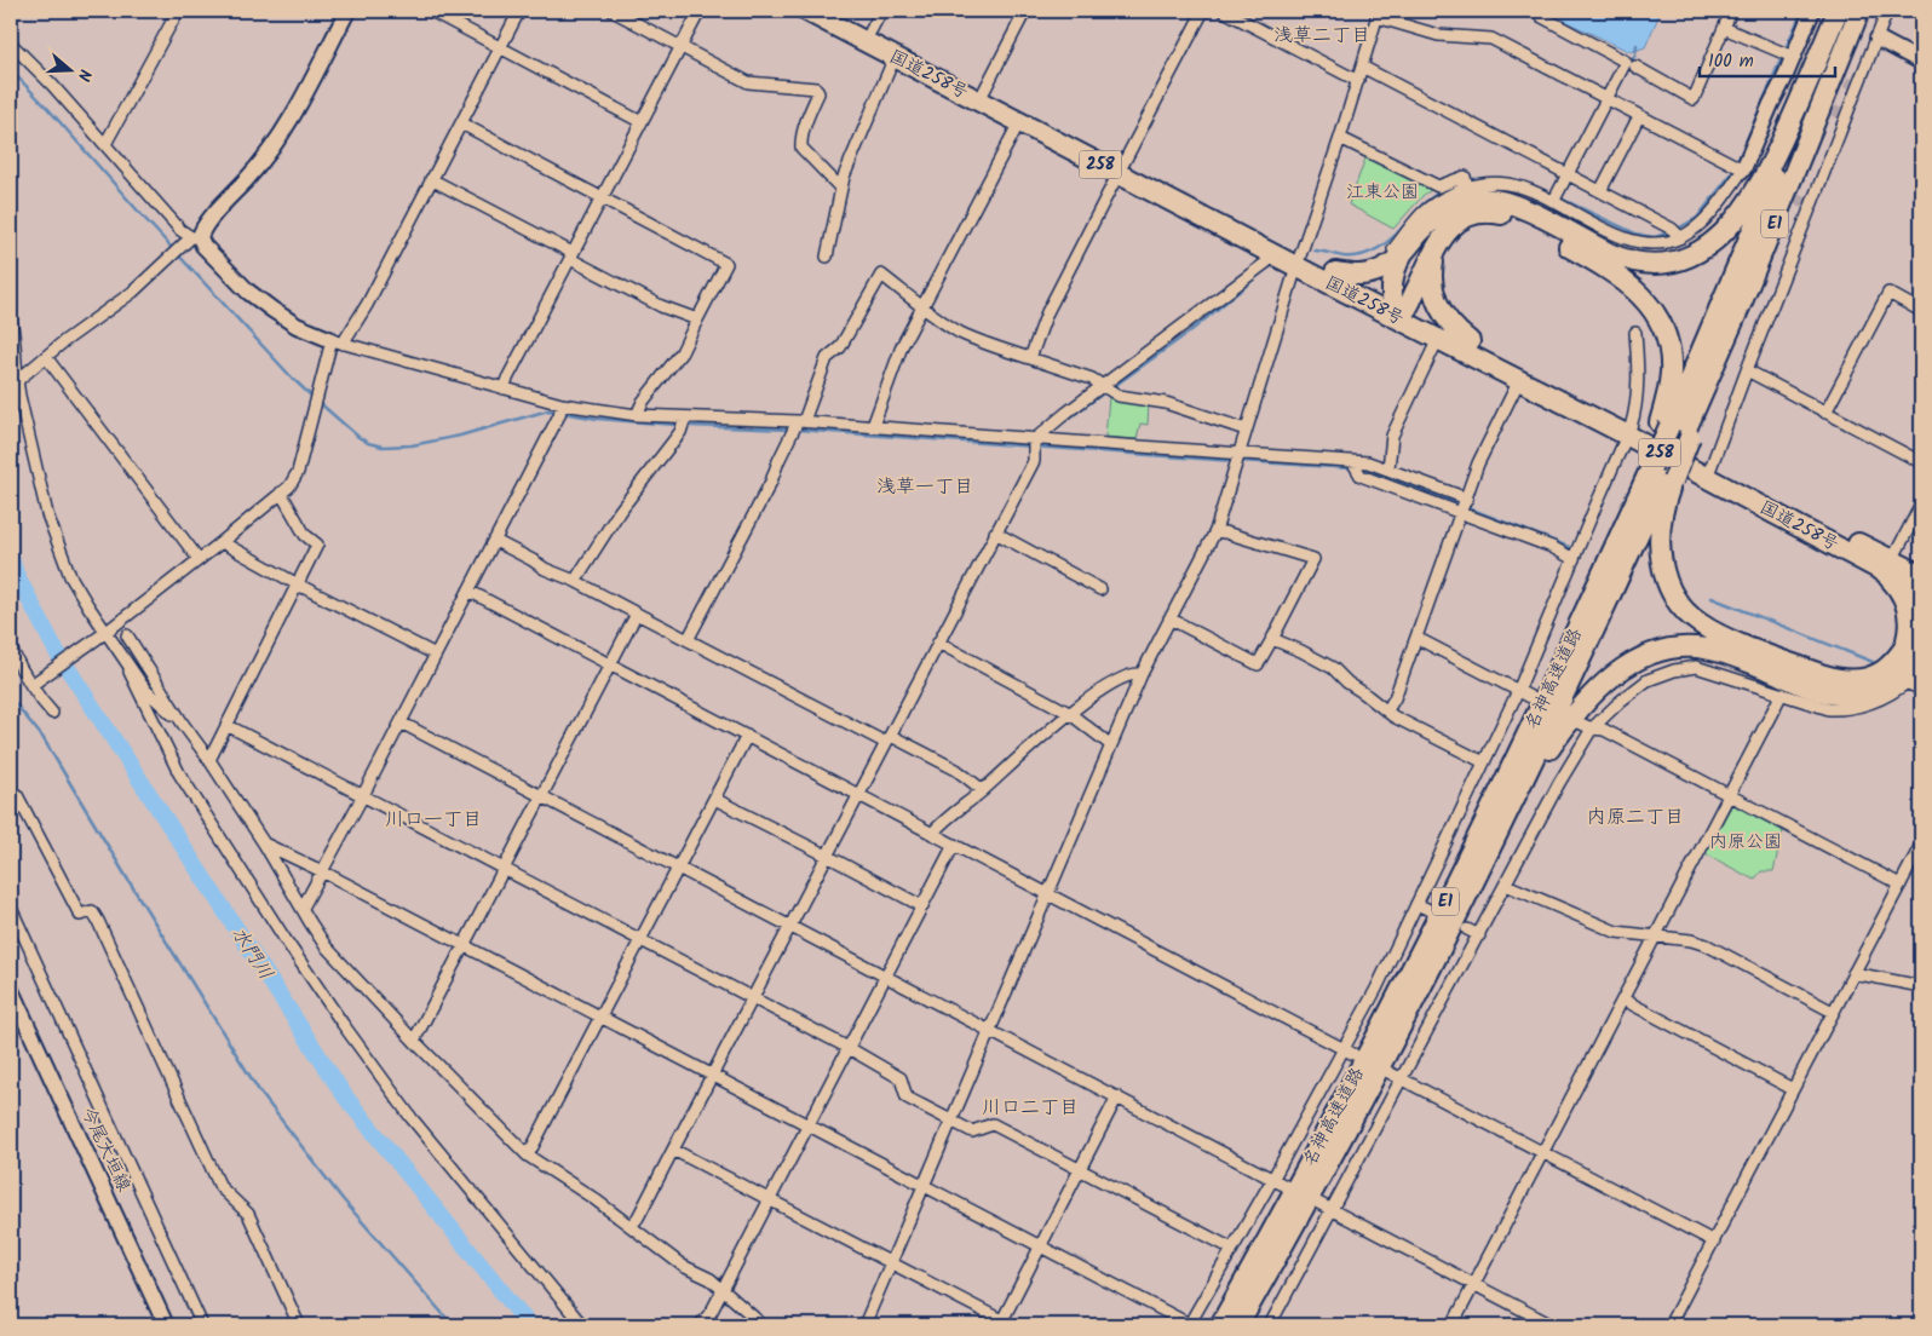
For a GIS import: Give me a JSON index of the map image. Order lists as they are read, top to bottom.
{
  "streets": {
    "highway": [
      "国道258号",
      "258",
      "E1",
      "名神高速道路"
    ],
    "street": ["今尾大垣線"]
  },
  "districts": [
    "浅草二丁目",
    "浅草一丁目",
    "内原二丁目",
    "川口一丁目",
    "川口二丁目"
  ],
  "water": ["水門川"],
  "parks": ["江東公園", "内原公園"],
  "scale_bar": "100 m",
  "north": "right"
}
